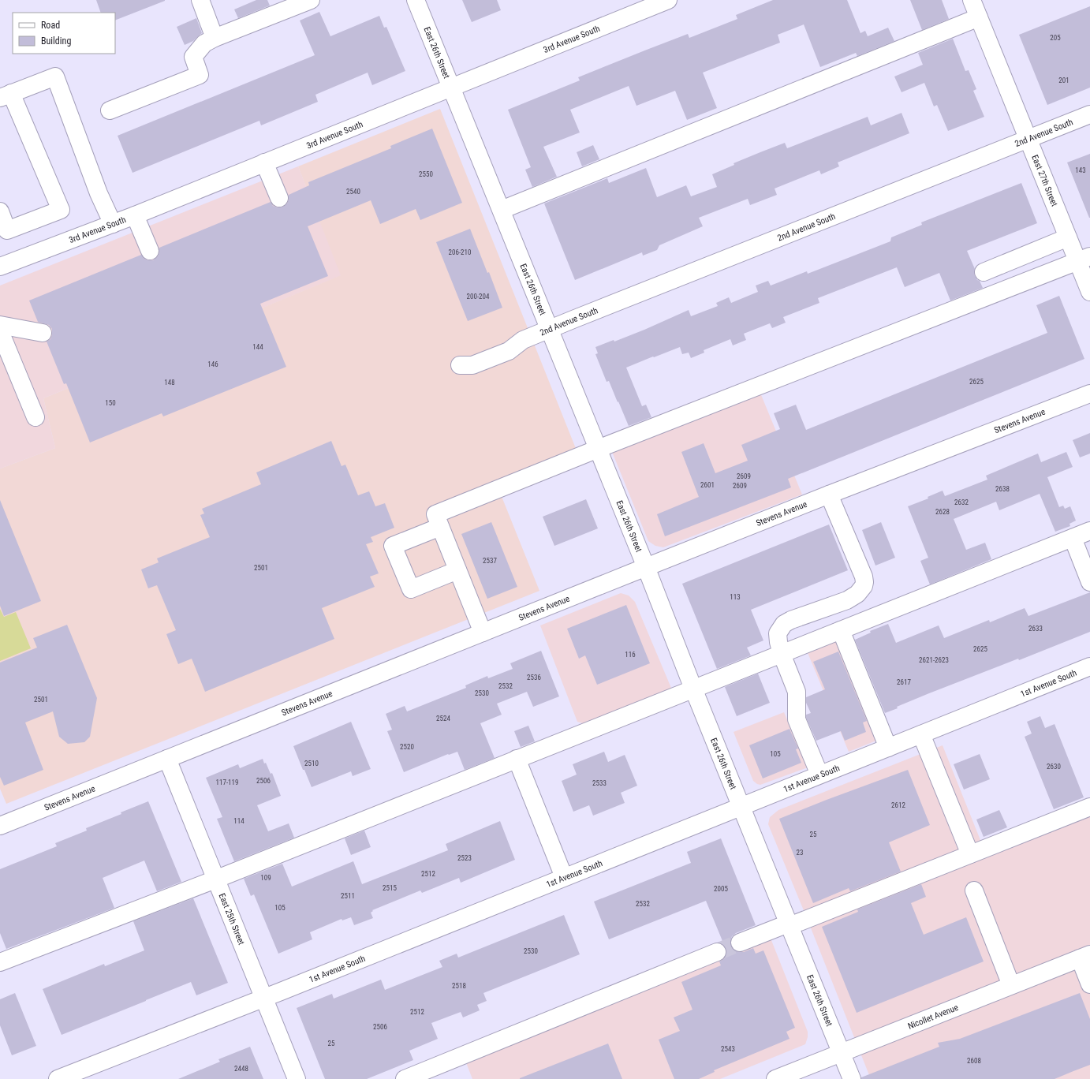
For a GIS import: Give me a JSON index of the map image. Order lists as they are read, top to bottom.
{
  "streets": {
    "street": [
      "3rd Avenue South",
      "East 26th Street",
      "2nd Avenue South",
      "East 27th Street",
      "Stevens Avenue",
      "1st Avenue South",
      "East 25th Street",
      "Nicollet Avenue"
    ]
  },
  "crossings": [
    ["3rd Avenue South", "East 26th Street"],
    ["East 26th Street", "2nd Avenue South"],
    ["East 26th Street", "Stevens Avenue"],
    ["East 26th Street", "1st Avenue South"],
    ["East 26th Street", "Nicollet Avenue"],
    ["2nd Avenue South", "East 27th Street"],
    ["Stevens Avenue", "East 25th Street"],
    ["1st Avenue South", "East 25th Street"]
  ],
  "house_numbers": [
    "205",
    "201",
    "143",
    "2550",
    "2540",
    "206-210",
    "200-204",
    "144",
    "146",
    "2625",
    "148",
    "150",
    "2609",
    "2601",
    "2609",
    "2638",
    "2632",
    "2628",
    "2537",
    "2501",
    "113",
    "2633",
    "2625",
    "116",
    "2621-2623",
    "2536",
    "2617",
    "2532",
    "2530",
    "2501",
    "2524",
    "2520",
    "105",
    "2510",
    "2630",
    "2506",
    "117-119",
    "2533",
    "2612",
    "114",
    "25",
    "23",
    "2523",
    "2512",
    "109",
    "2515",
    "2005",
    "2511",
    "2532",
    "105",
    "2530",
    "2518",
    "2512",
    "2506",
    "25",
    "2543",
    "2608",
    "2448"
  ],
  "legend": ["Road", "Building"]
}
